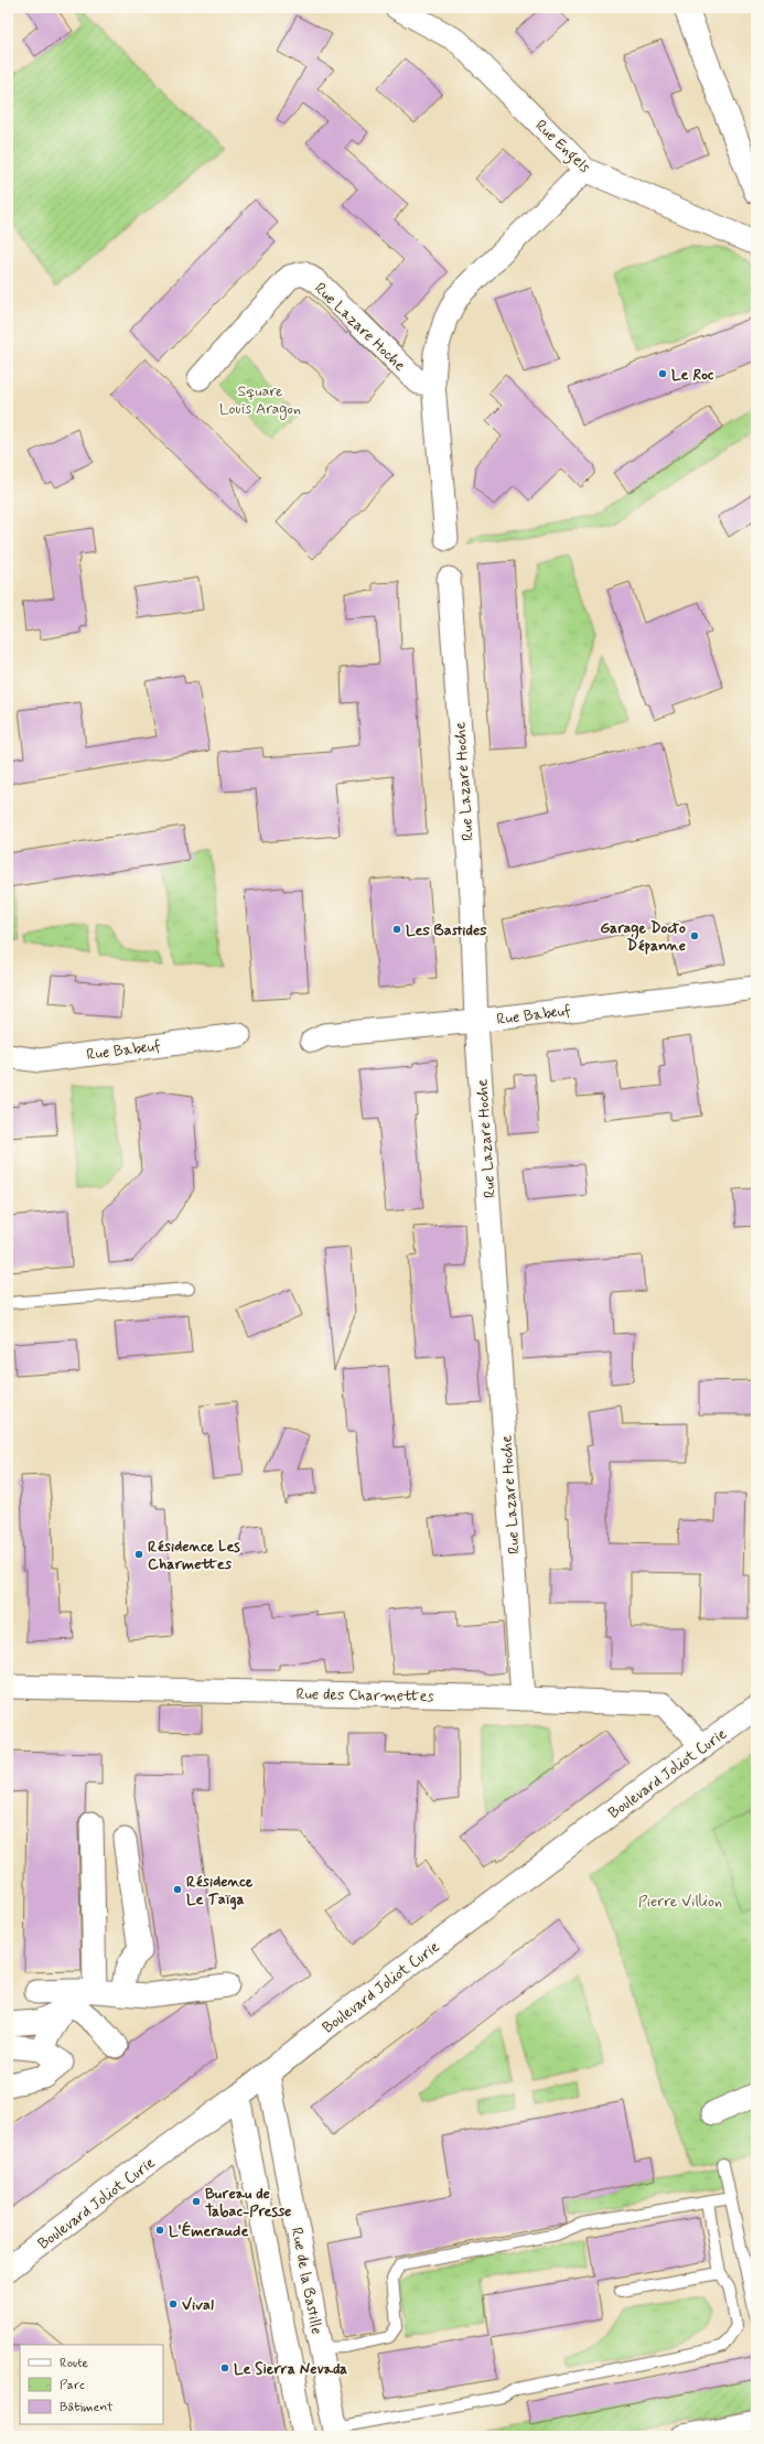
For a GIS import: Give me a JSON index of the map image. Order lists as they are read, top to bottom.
{
  "streets": {
    "street": [
      "Rue Engels",
      "Rue Lazare Hoche",
      "Rue Babeuf",
      "Rue des Charmettes",
      "Boulevard Joliot Curie",
      "Rue de la Bastille"
    ]
  },
  "crossings": [
    ["Rue Lazare Hoche", "Rue Babeuf"],
    ["Rue Lazare Hoche", "Rue des Charmettes"],
    ["Rue des Charmettes", "Boulevard Joliot Curie"],
    ["Boulevard Joliot Curie", "Rue de la Bastille"]
  ],
  "parks": ["Square Louis Aragon", "Pierre Villion"],
  "places": [
    "Le Roc",
    "Les Bastides",
    "Garage Docto Dépanne",
    "Résidence Les Charmettes",
    "Résidence Le Taïga",
    "Bureau de Tabac-Presse",
    "L'Émeraude",
    "Vival",
    "Le Sierra Nevada"
  ],
  "legend": ["Route", "Parc", "Bâtiment"]
}
